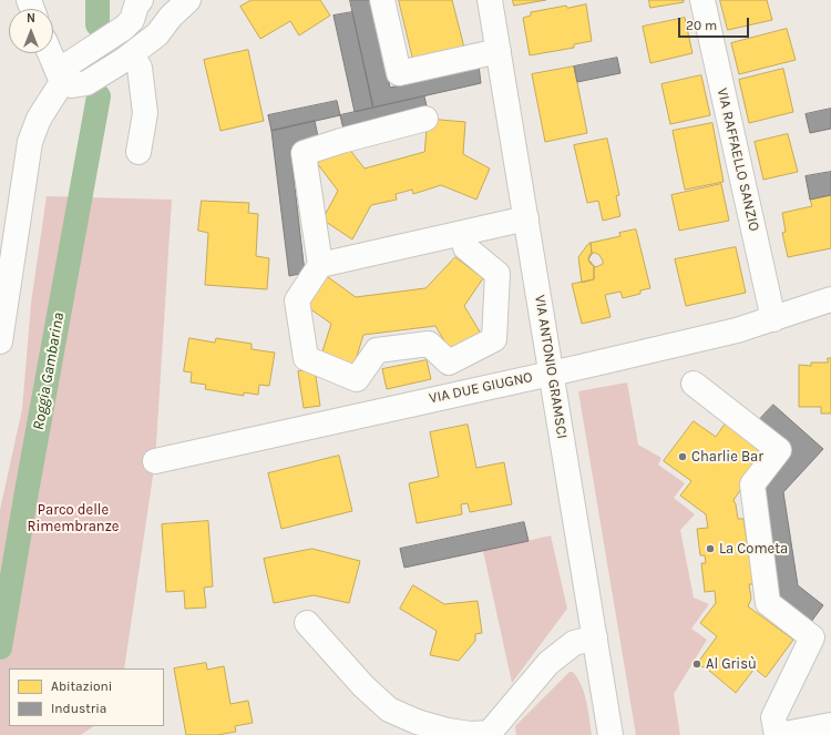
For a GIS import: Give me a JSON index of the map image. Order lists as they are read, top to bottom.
{
  "streets": {
    "street": ["VIA RAFFAELLO SANZIO", "VIA ANTONIO GRAMSCI", "VIA DUE GIUGNO"]
  },
  "crossings": [
    ["VIA RAFFAELLO SANZIO", "VIA DUE GIUGNO"],
    ["VIA ANTONIO GRAMSCI", "VIA DUE GIUGNO"]
  ],
  "water": ["Roggia Gambarina"],
  "parks": ["Parco delle Rimembranze"],
  "places": ["Charlie Bar", "La Cometa", "Al Grisù"],
  "legend": ["Abitazioni", "Industria"],
  "scale_bar": "20 m",
  "north": "top"
}
